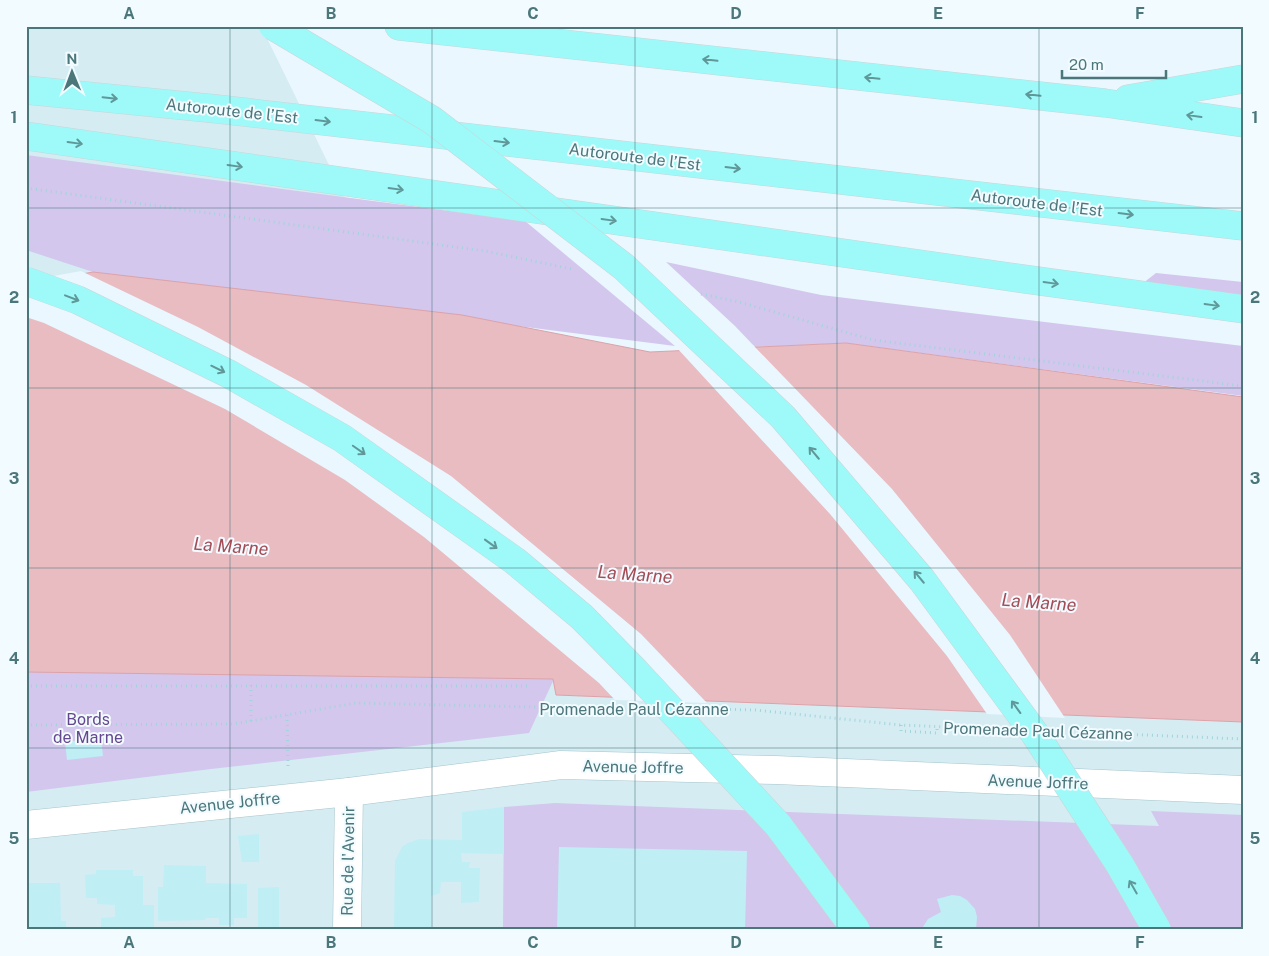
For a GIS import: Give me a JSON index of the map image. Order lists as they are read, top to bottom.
{
  "streets": {
    "highway": ["Autoroute de l’Est"],
    "street": ["Avenue Joffre", "Rue de l'Avenir"],
    "path": ["Promenade Paul Cézanne"]
  },
  "crossings": [
    ["Avenue Joffre", "Rue de l'Avenir"]
  ],
  "water": ["La Marne"],
  "parks": ["Bords de Marne"],
  "scale_bar": "20 m",
  "north": "top",
  "grid": {
    "columns": [
      "A",
      "B",
      "C",
      "D",
      "E",
      "F"
    ],
    "rows": [
      "1",
      "2",
      "3",
      "4",
      "5"
    ]
  }
}
